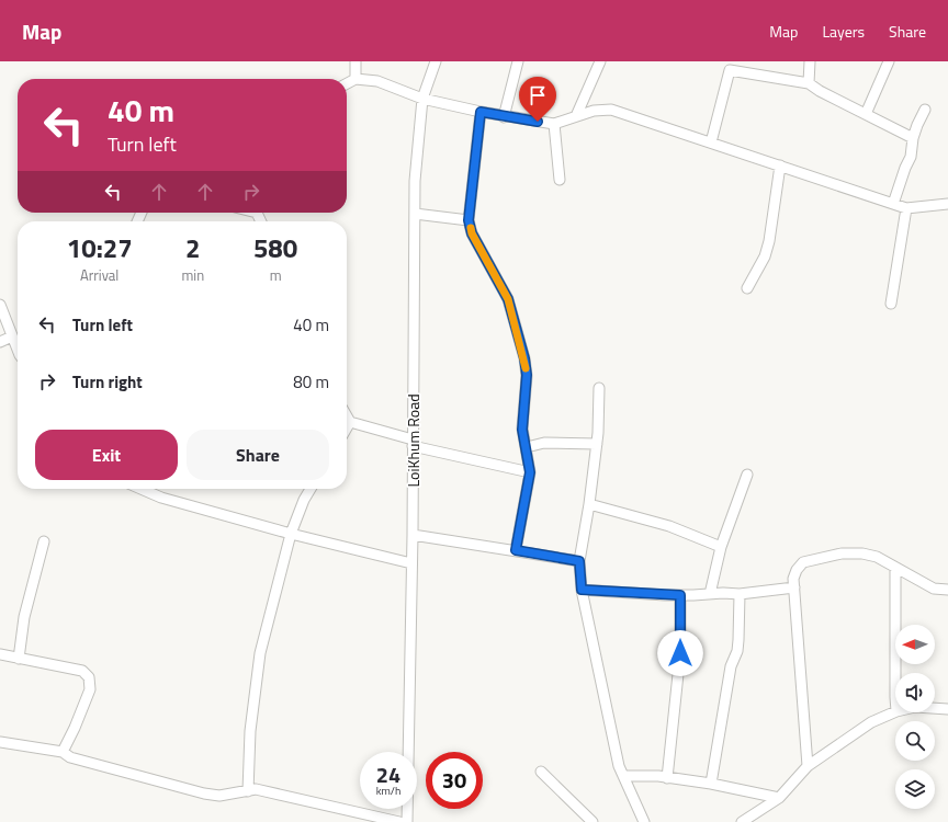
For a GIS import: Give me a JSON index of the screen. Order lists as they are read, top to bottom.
{
  "streets": {
    "street": ["LoiKhum Road"]
  },
  "north": "left",
  "page": {
    "header": "Map",
    "nav": ["Map", "Layers", "Share"],
    "turn": ["40 m", "Turn left"],
    "eta": [
      "10:27",
      "Arrival",
      "2",
      "min",
      "580",
      "m"
    ],
    "list": [
      {
        "name": "Turn left",
        "value": "40 m"
      },
      {
        "name": "Turn right",
        "value": "80 m"
      }
    ],
    "buttons": ["Exit", "Share"],
    "speed": "24 km/h",
    "limit": "30"
  }
}
